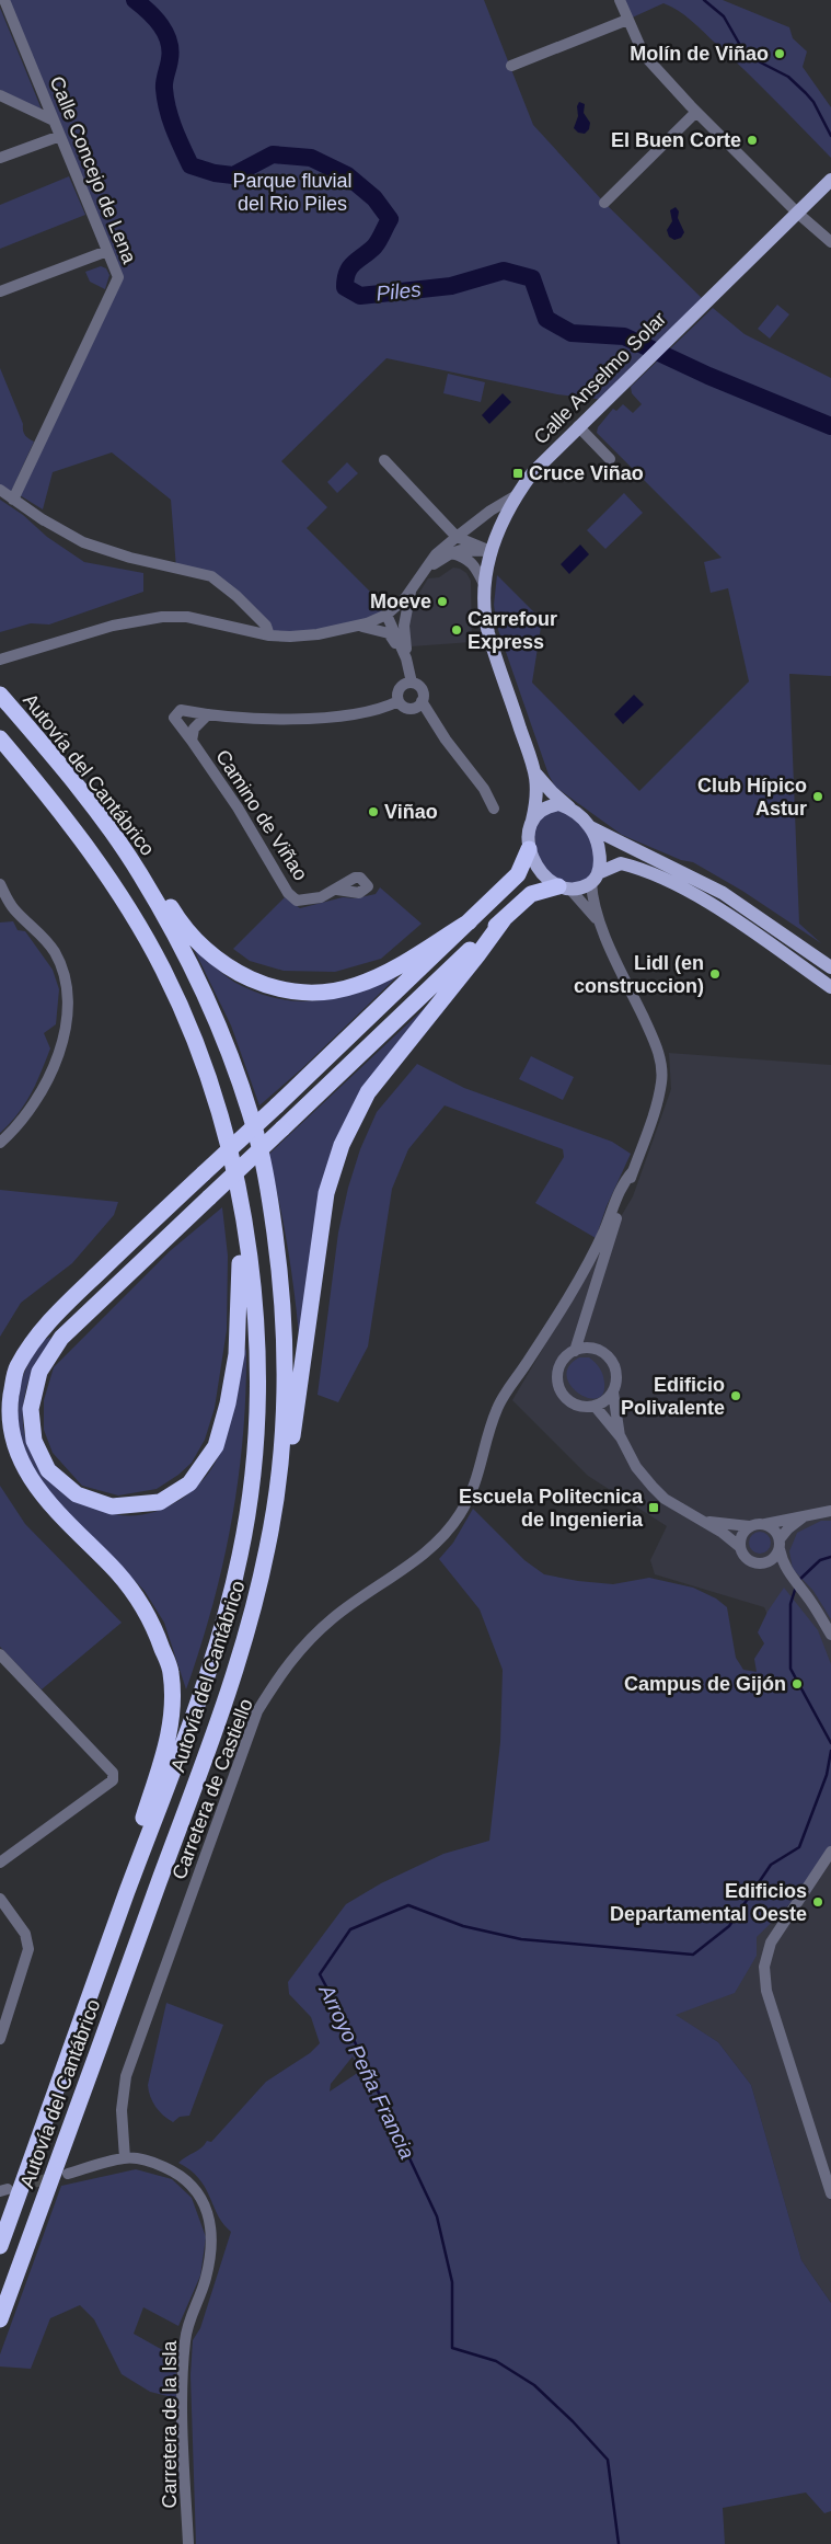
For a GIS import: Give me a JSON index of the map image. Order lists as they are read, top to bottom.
{
  "streets": {
    "highway": ["Autovía del Cantábrico"],
    "main road": ["Calle Anselmo Solar"],
    "street": [
      "Calle Concejo de Lena",
      "Camino de Viñao",
      "Carretera de Castiello",
      "Carretera de la Isla"
    ]
  },
  "crossings": [
    ["Calle Anselmo Solar", "Carretera de Castiello"],
    ["Carretera de Castiello", "Carretera de la Isla"]
  ],
  "water": ["Piles", "Arroyo Peña Francia"],
  "parks": ["Parque fluvial del Rio Piles"],
  "places": {
    "other": [
      "Molín de Viñao",
      "El Buen Corte",
      "Moeve",
      "Carrefour Express",
      "Club Hípico Astur",
      "Viñao",
      "Lidl (en construccion)",
      "Edificio Polivalente",
      "Campus de Gijón",
      "Edificios Departamental Oeste"
    ],
    "transit": ["Cruce Viñao", "Escuela Politecnica de Ingenieria"]
  }
}
